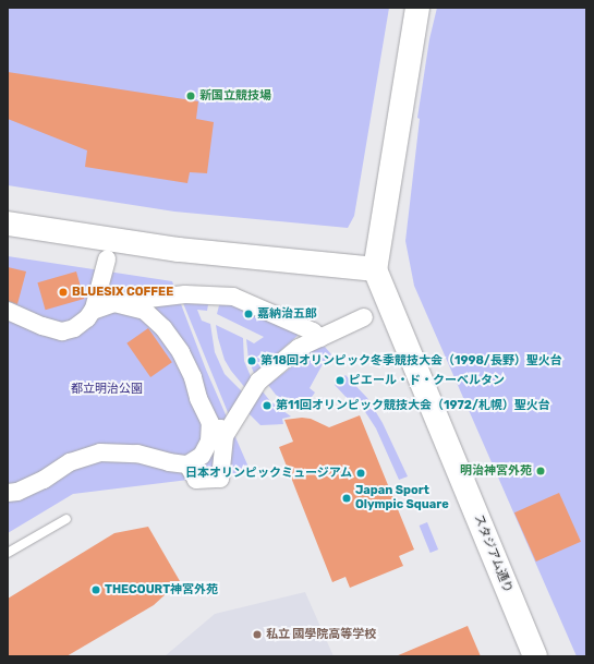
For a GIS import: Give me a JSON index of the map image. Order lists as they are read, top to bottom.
{
  "streets": {
    "street": ["スタジアム通り"]
  },
  "parks": ["都立明治公園"],
  "places": [
    "新国立競技場",
    "BLUESIX COFFEE",
    "嘉納治五郎",
    "第18回オリンピック冬季競技大会（1998/長野）聖火台",
    "ピエール・ド・クーベルタン",
    "第11回オリンピック競技大会（1972/札幌）聖火台",
    "明治神宮外苑",
    "日本オリンピックミュージアム",
    "Japan Sport Olympic Square",
    "THECOURT神宮外苑",
    "私立 國學院高等学校"
  ]
}
